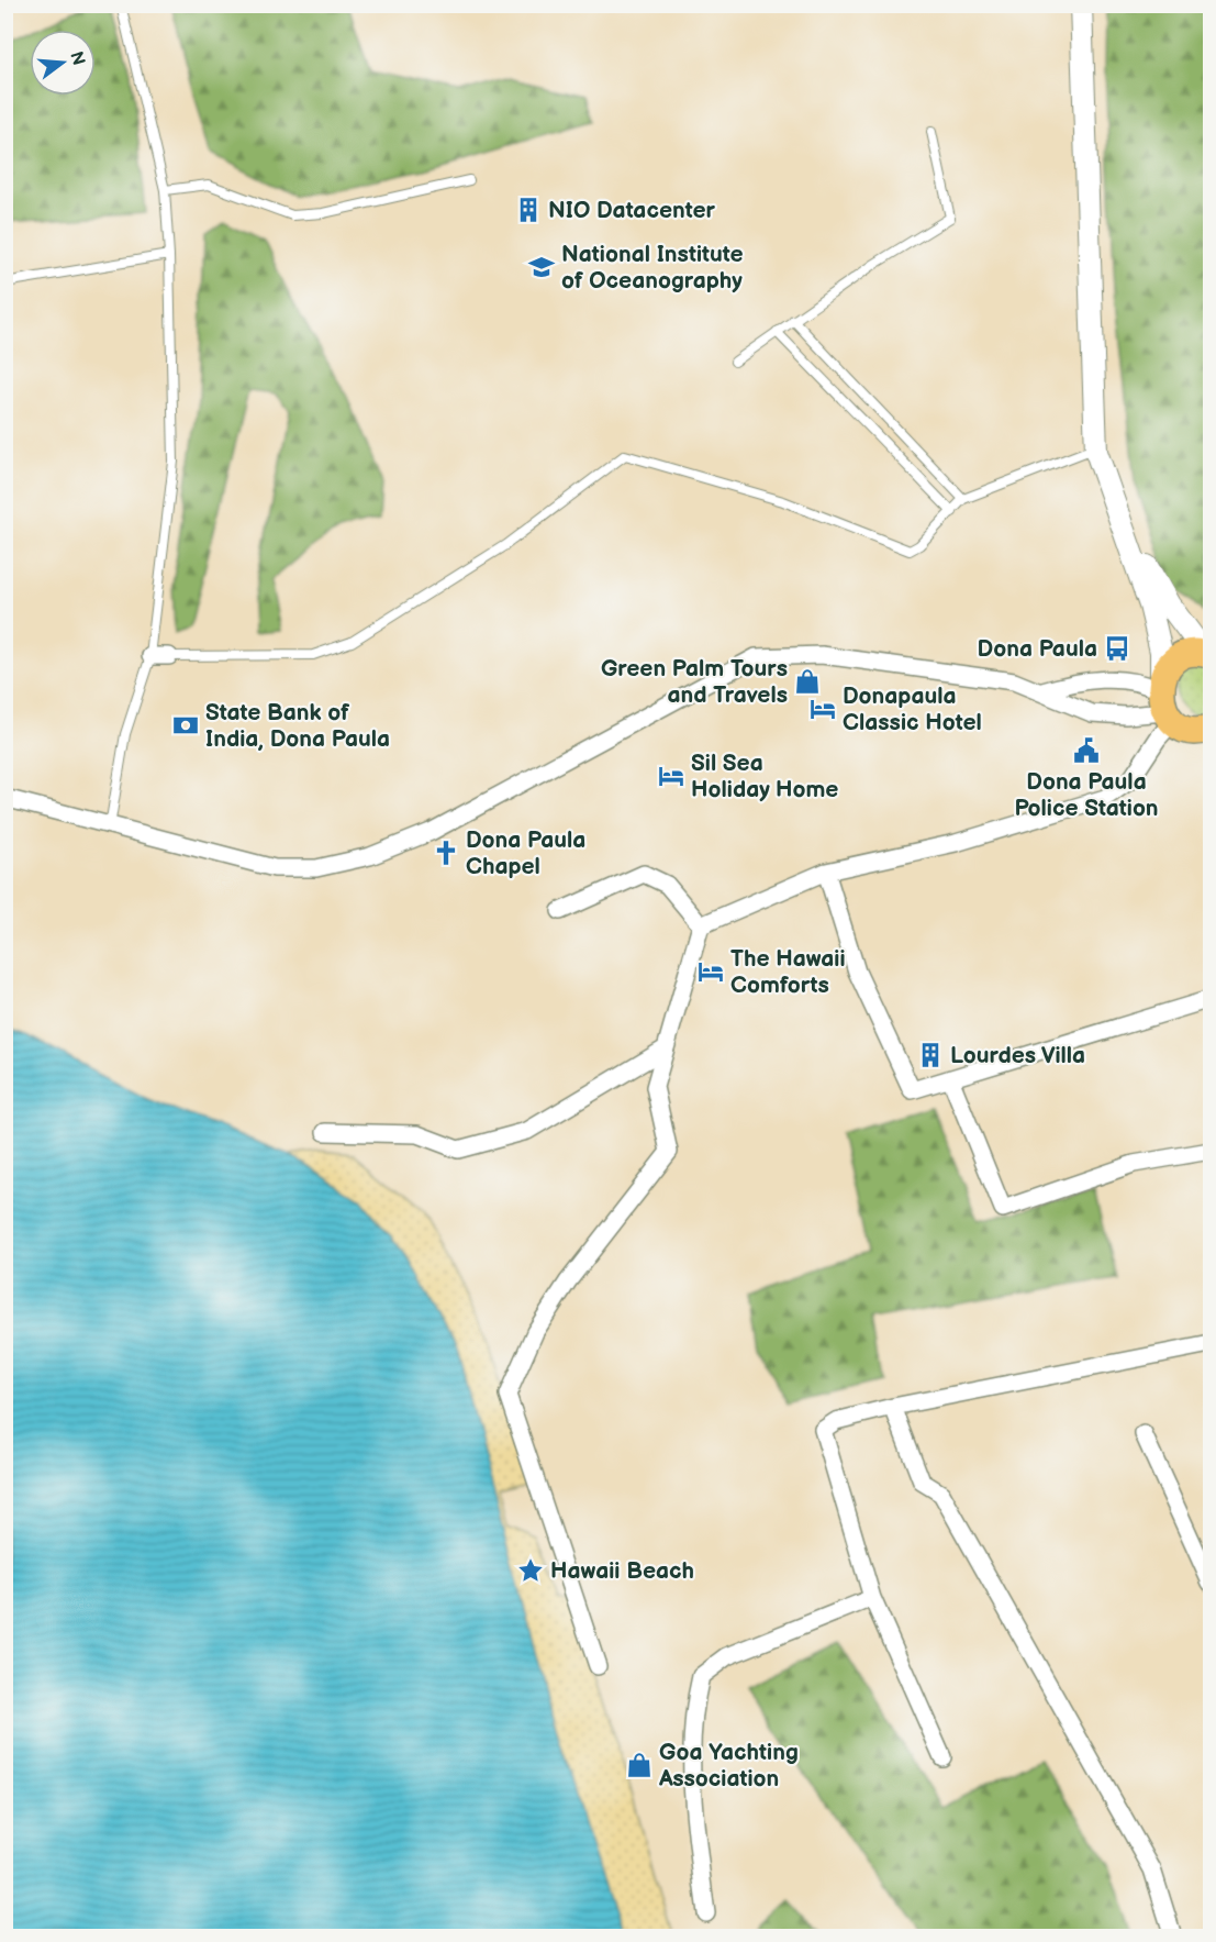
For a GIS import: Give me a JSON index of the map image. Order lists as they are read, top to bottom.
{
  "places": {
    "building": ["NIO Datacenter", "Lourdes Villa"],
    "school or university": ["National Institute of Oceanography"],
    "bus stop": ["Dona Paula"],
    "shop": ["Green Palm Tours and Travels", "Goa Yachting Association"],
    "hotel": ["Donapaula Classic Hotel", "Sil Sea Holiday Home", "The Hawaii Comforts"],
    "bank": ["State Bank of India, Dona Paula"],
    "public building": ["Dona Paula Police Station"],
    "church": ["Dona Paula Chapel"],
    "place": ["Hawaii Beach"]
  },
  "north": "right"
}
